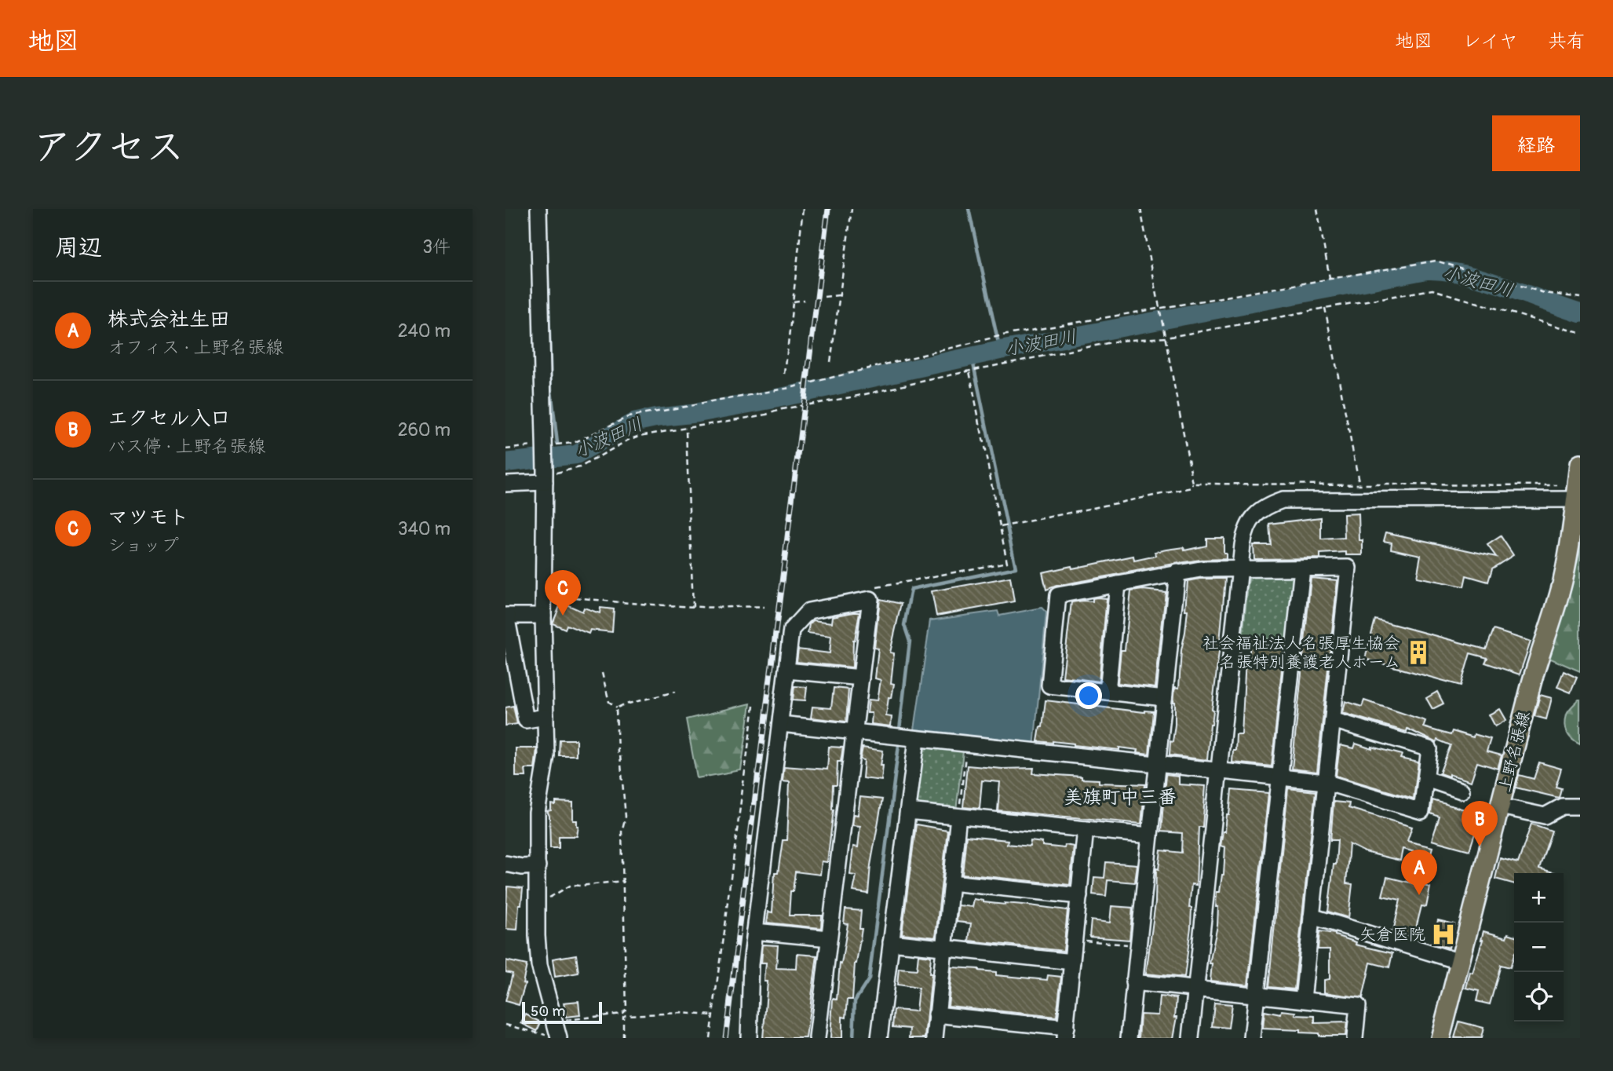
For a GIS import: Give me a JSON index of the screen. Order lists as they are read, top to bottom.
{
  "streets": {
    "main road": ["上野名張線"]
  },
  "districts": ["美旗町中三番"],
  "water": ["小波田川"],
  "places": {
    "building": ["社会福祉法人名張厚生協会 名張特別養護老人ホーム"],
    "hospital": ["矢倉医院"]
  },
  "scale_bar": "50 m",
  "page": {
    "header": "地図",
    "nav": ["地図", "レイヤ", "共有"],
    "title": "アクセス",
    "buttons": "経路",
    "heading": ["周辺", "3件"],
    "list": [
      {
        "mark": "A",
        "name": "株式会社生田",
        "note": "オフィス · 上野名張線",
        "value": "240 m"
      },
      {
        "mark": "B",
        "name": "エクセル入口",
        "note": "バス停 · 上野名張線",
        "value": "260 m"
      },
      {
        "mark": "C",
        "name": "マツモト",
        "note": "ショップ",
        "value": "340 m"
      }
    ],
    "pins": ["C", "B", "A"],
    "map_buttons": ["+", "−"],
    "scale": "50 m"
  }
}
